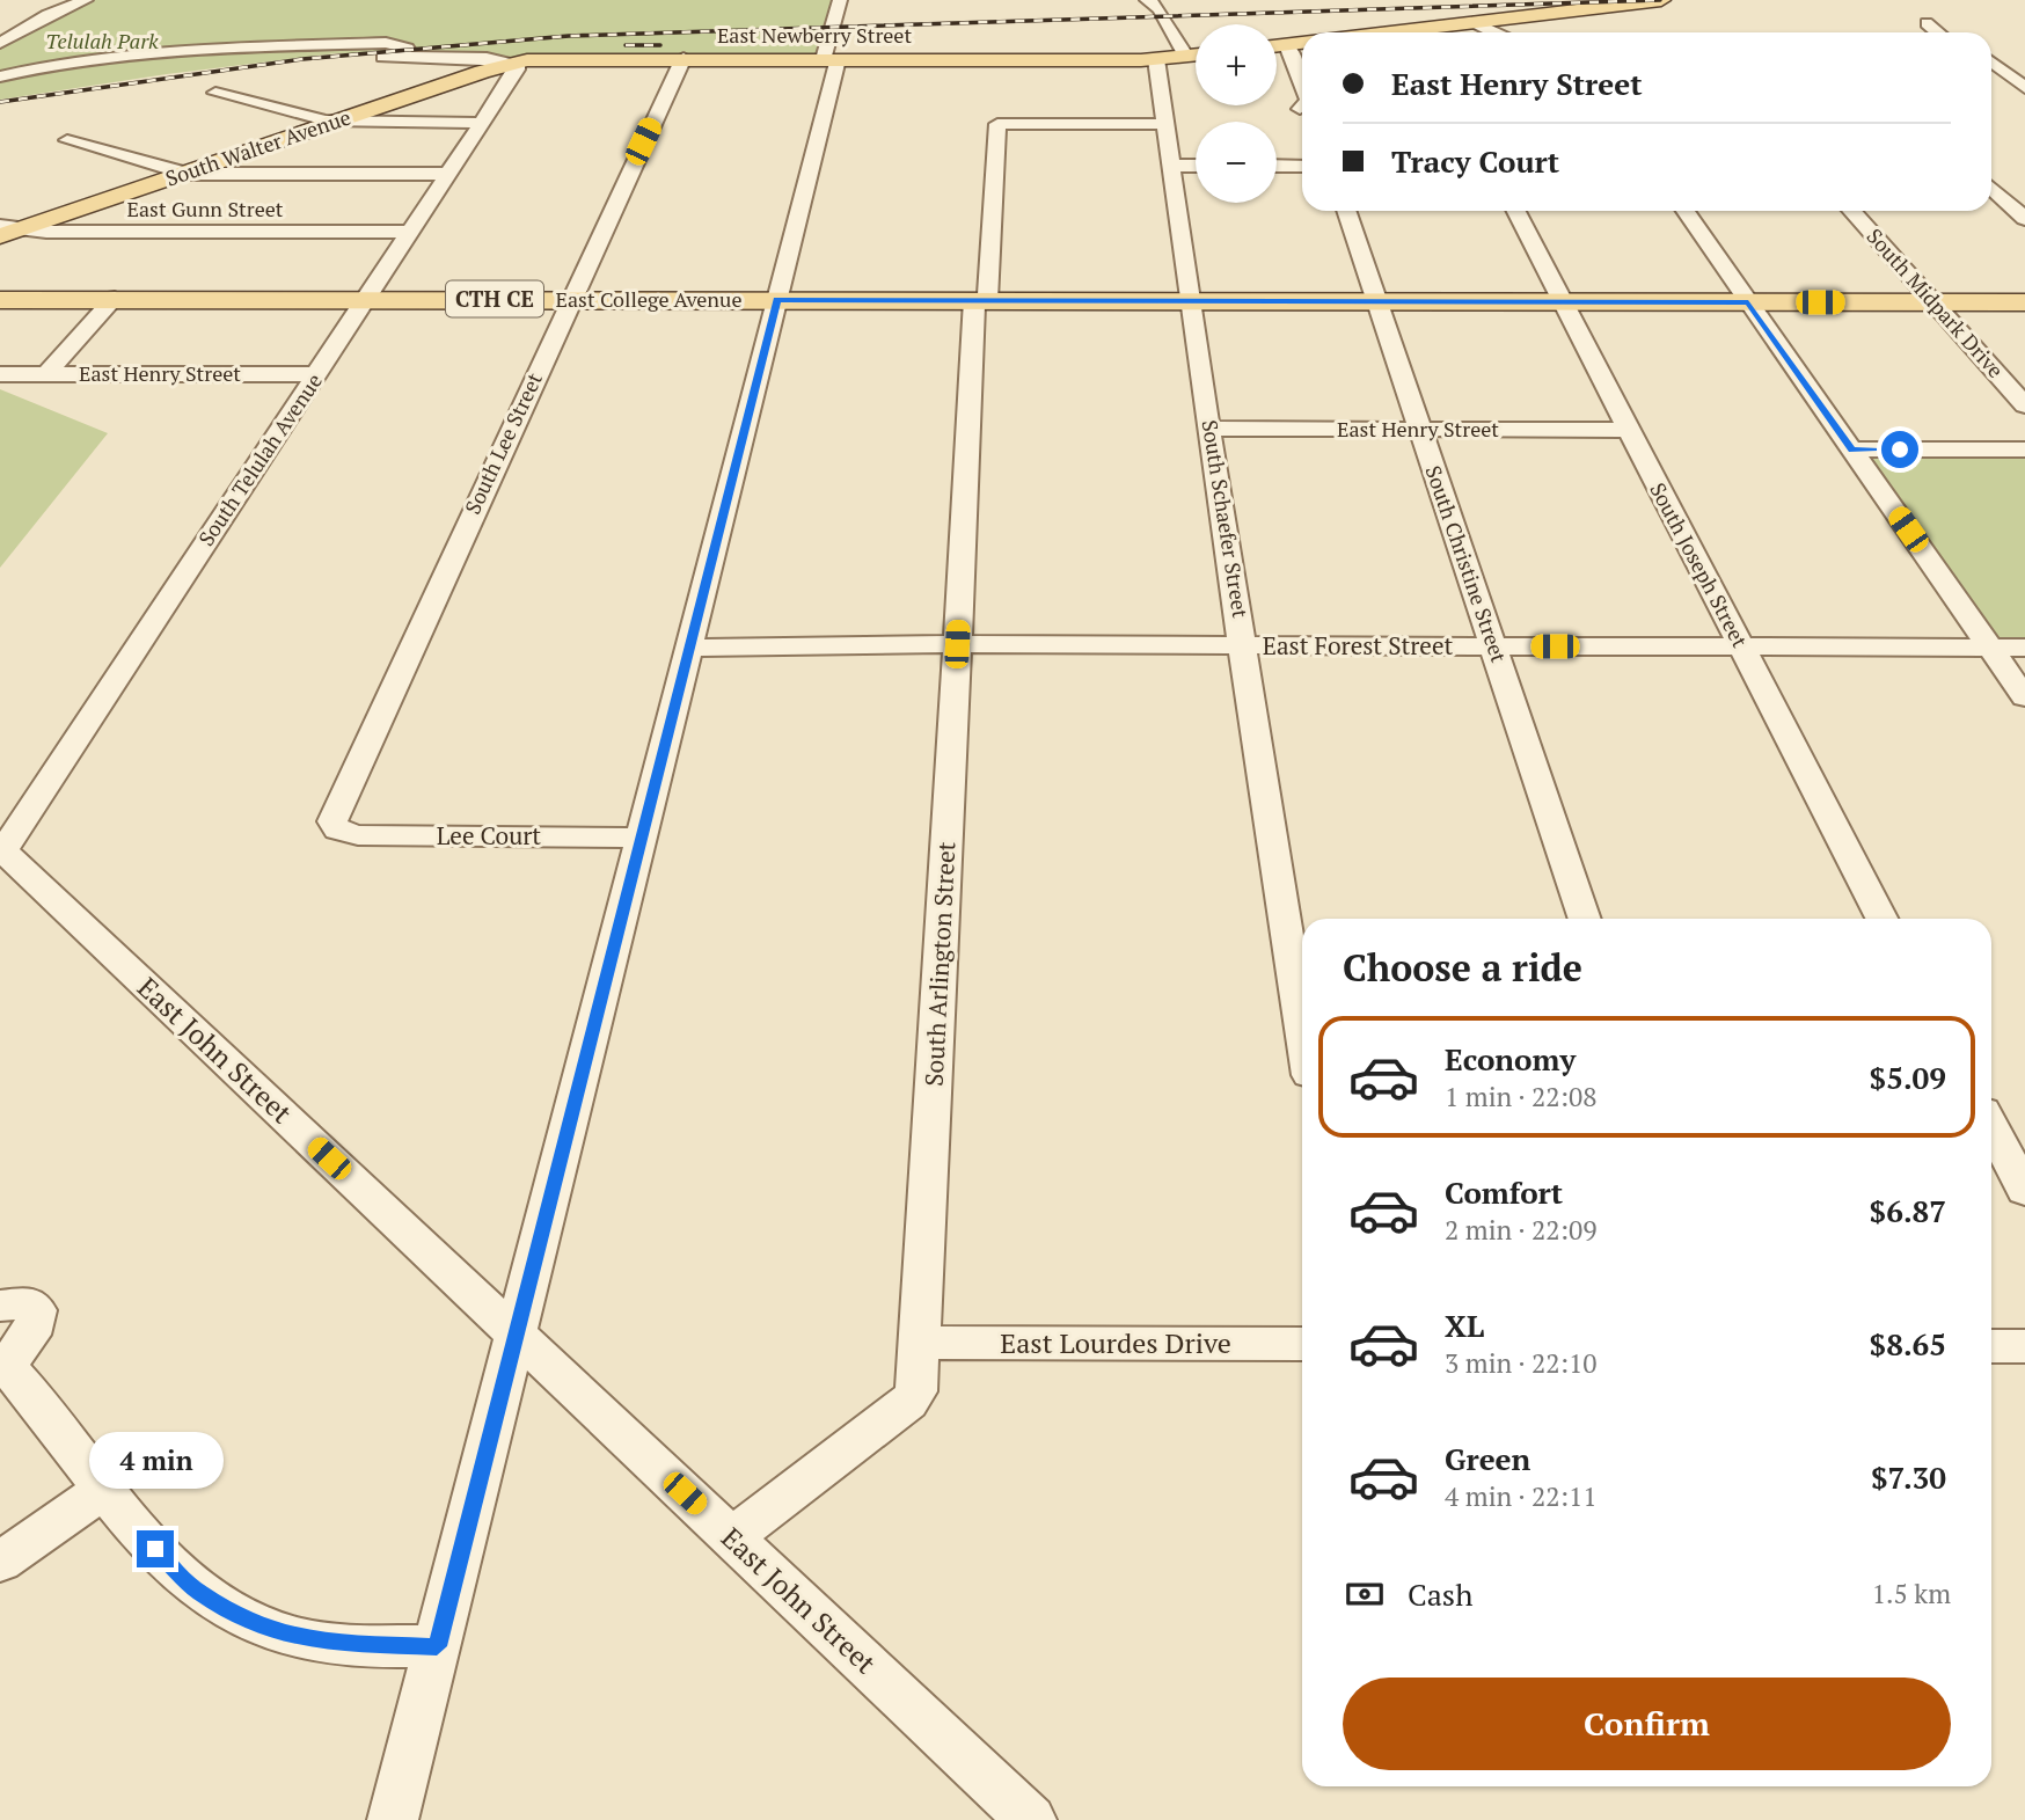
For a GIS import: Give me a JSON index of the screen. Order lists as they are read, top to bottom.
{
  "streets": {
    "main road": [
      "East Newberry Street",
      "South Walter Avenue",
      "CTH CE",
      "East College Avenue"
    ],
    "street": [
      "East Gunn Street",
      "South Midpark Drive",
      "East Henry Street",
      "South Lee Street",
      "South Telulah Avenue",
      "South Schaefer Street",
      "South Christine Street",
      "South Joseph Street",
      "East Forest Street",
      "Lee Court",
      "South Arlington Street",
      "East John Street",
      "East Lourdes Drive"
    ]
  },
  "crossings": [
    ["East Newberry Street", "South Walter Avenue"],
    ["East Newberry Street", "South Lee Street"],
    ["East Newberry Street", "South Telulah Avenue"],
    ["East Newberry Street", "South Schaefer Street"],
    ["South Walter Avenue", "East Gunn Street"],
    ["South Walter Avenue", "South Telulah Avenue"],
    ["East Gunn Street", "South Telulah Avenue"],
    ["East College Avenue", "South Midpark Drive"],
    ["East College Avenue", "South Lee Street"],
    ["East College Avenue", "South Telulah Avenue"],
    ["East College Avenue", "South Schaefer Street"],
    ["East College Avenue", "South Christine Street"],
    ["East College Avenue", "South Joseph Street"],
    ["East College Avenue", "South Arlington Street"],
    ["East Henry Street", "South Telulah Avenue"],
    ["East Henry Street", "South Schaefer Street"],
    ["East Henry Street", "South Christine Street"],
    ["East Henry Street", "South Joseph Street"],
    ["South Lee Street", "Lee Court"],
    ["South Telulah Avenue", "East John Street"],
    ["South Schaefer Street", "East Forest Street"],
    ["South Schaefer Street", "South Arlington Street"],
    ["South Christine Street", "East Forest Street"],
    ["South Joseph Street", "East Forest Street"],
    ["East Forest Street", "South Arlington Street"],
    ["South Arlington Street", "East John Street"],
    ["South Arlington Street", "East Lourdes Drive"]
  ],
  "parks": ["Telulah Park"],
  "page": {
    "map_buttons": ["+", "−"],
    "banner": ["East Henry Street", "Tracy Court"],
    "heading": "Choose a ride",
    "list": [
      {
        "name": "Economy",
        "note": "1 min · 22:08",
        "value": "$5.09"
      },
      {
        "name": "Comfort",
        "note": "2 min · 22:09",
        "value": "$6.87"
      },
      {
        "name": "XL",
        "note": "3 min · 22:10",
        "value": "$8.65"
      },
      {
        "name": "Green",
        "note": "4 min · 22:11",
        "value": "$7.30"
      }
    ],
    "bubble": "4 min",
    "pay": ["Cash", "1.5 km"],
    "buttons": "Confirm"
  }
}
